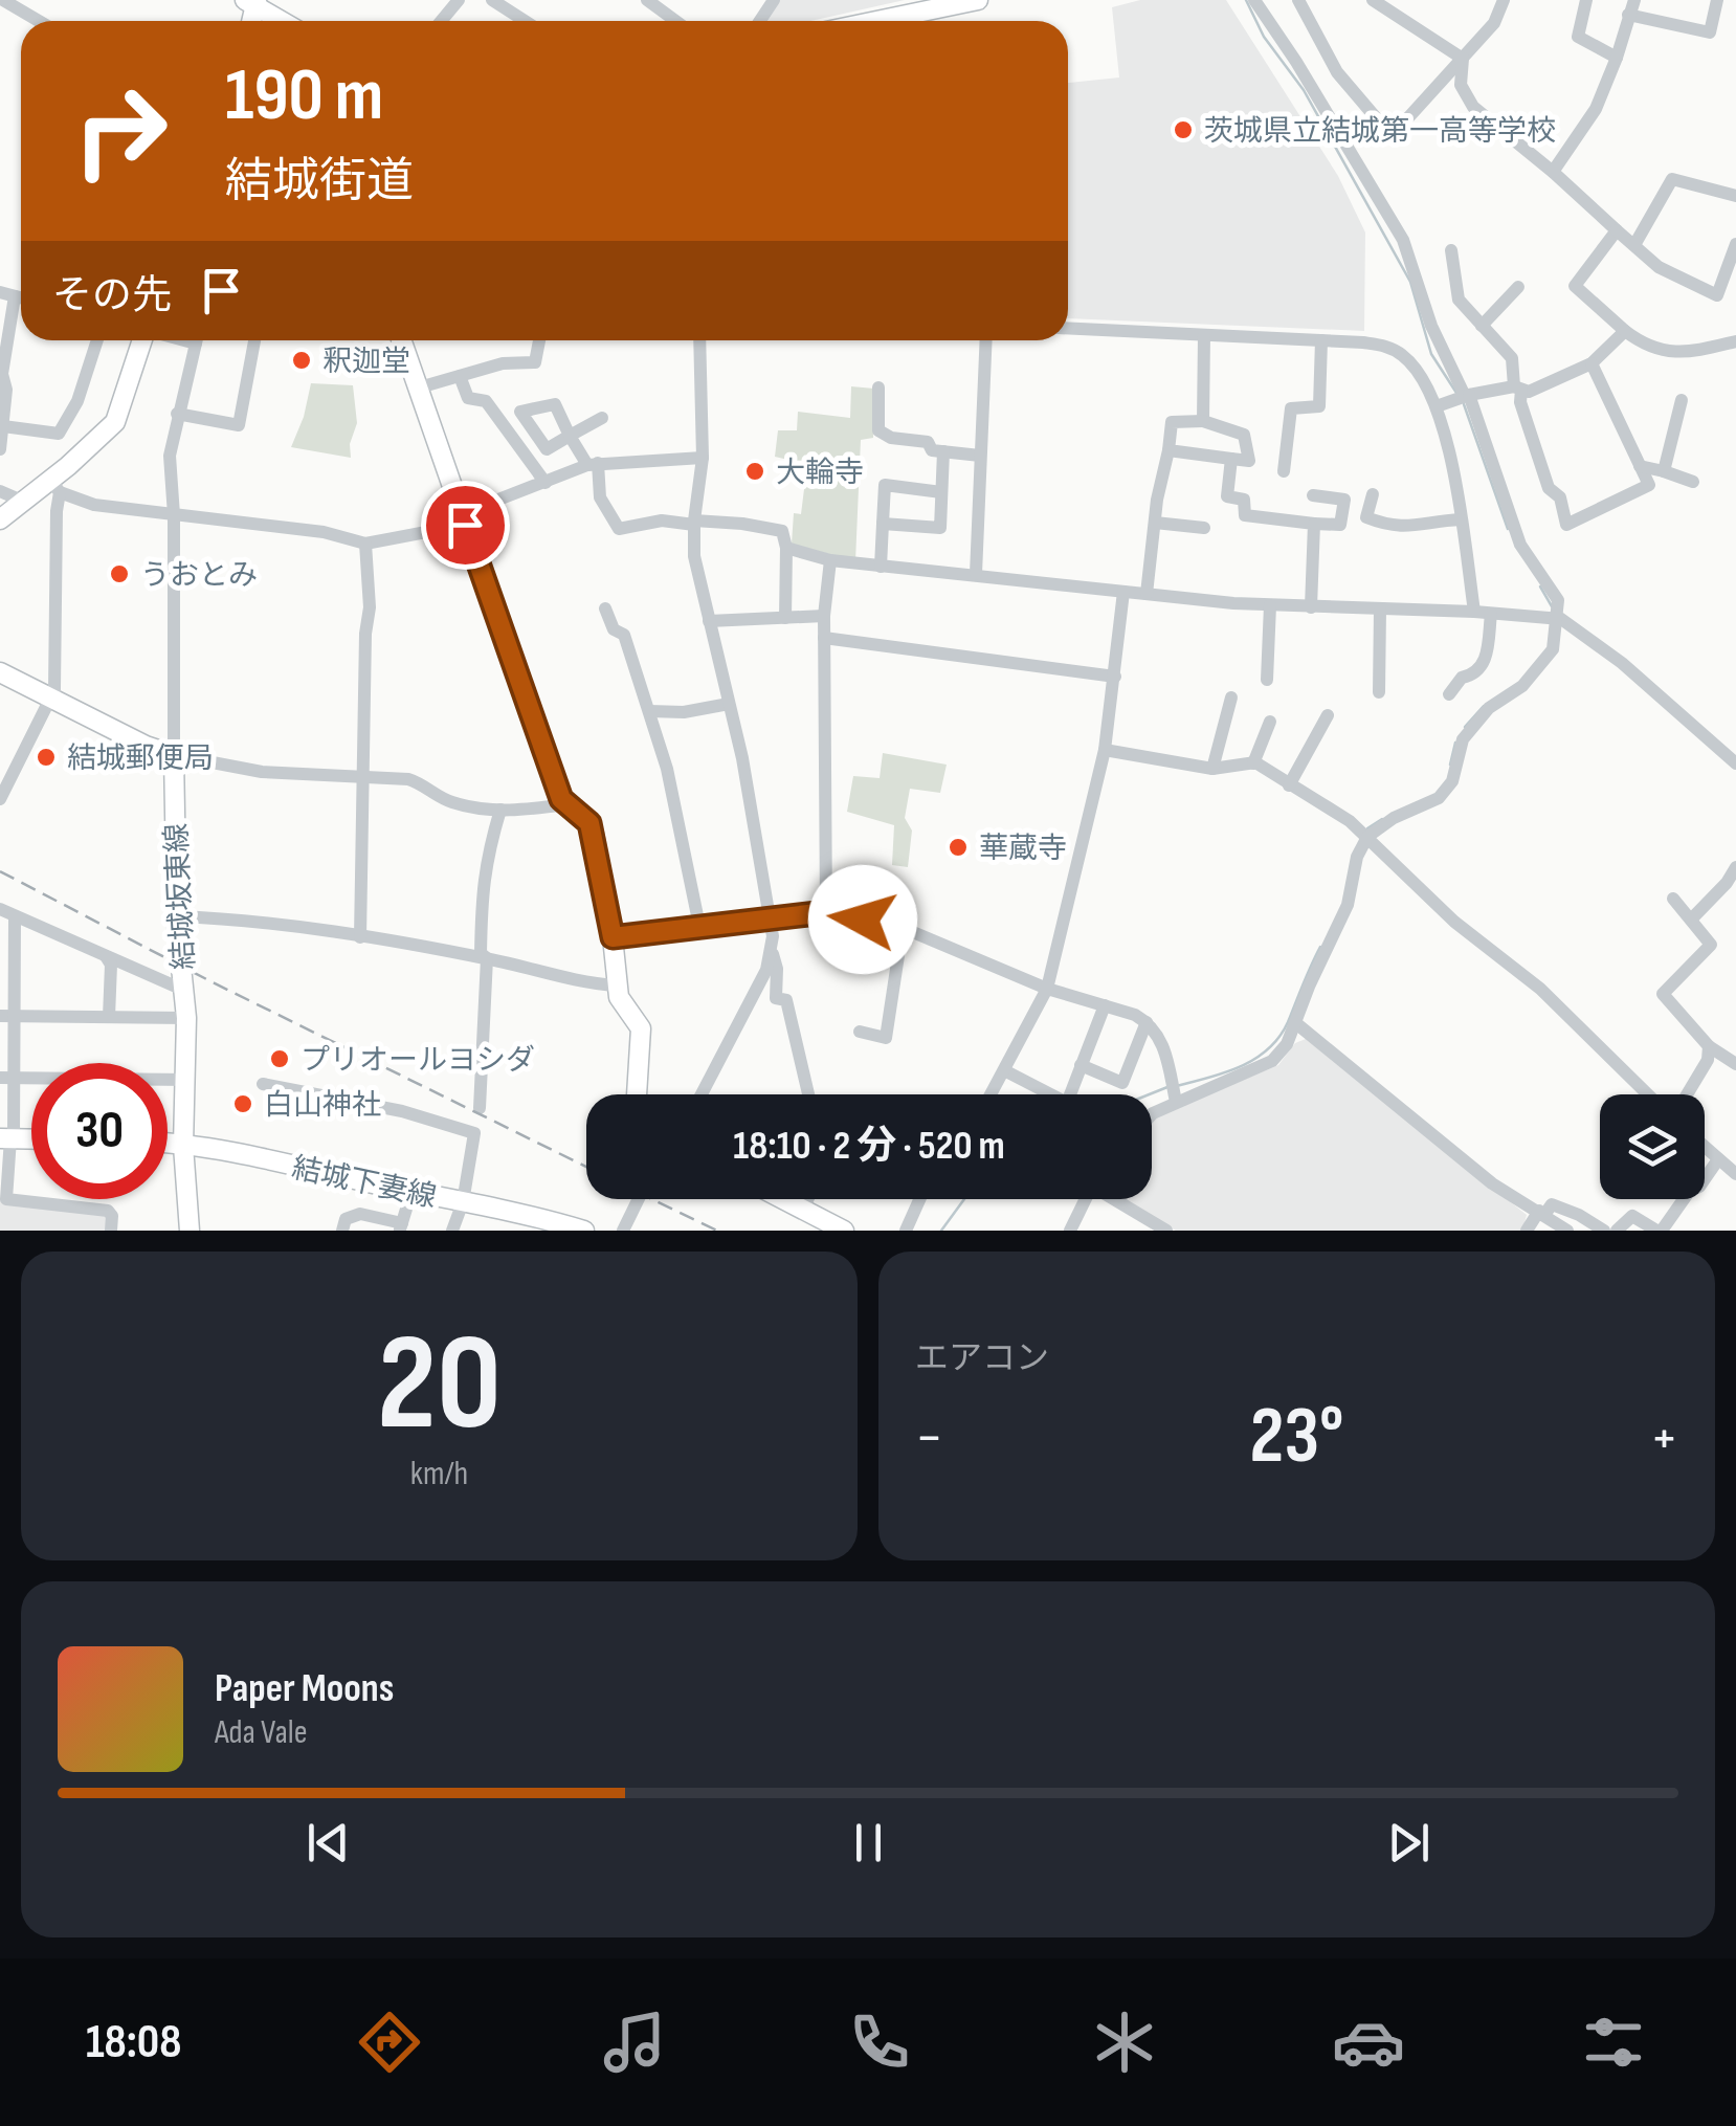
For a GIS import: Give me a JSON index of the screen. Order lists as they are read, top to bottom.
{
  "streets": {
    "main road": ["結城坂東線", "結城下妻線"]
  },
  "crossings": [
    ["結城坂東線", "結城下妻線"]
  ],
  "places": [
    "茨城県立結城第一高等学校",
    "釈迦堂",
    "大輪寺",
    "うおとみ",
    "結城郵便局",
    "華蔵寺",
    "プリオールヨシダ",
    "白山神社"
  ],
  "page": {
    "turn": ["190 m", "結城街道"],
    "then": "その先",
    "limit": "30",
    "trip": "18:10 · 2 分 · 520 m",
    "tile": [
      ["20", "km/h"],
      "エアコン"
    ],
    "heat": ["−", "23°", "+"],
    "song": ["Paper Moons", "Ada Vale"],
    "tabs": "18:08"
  }
}
